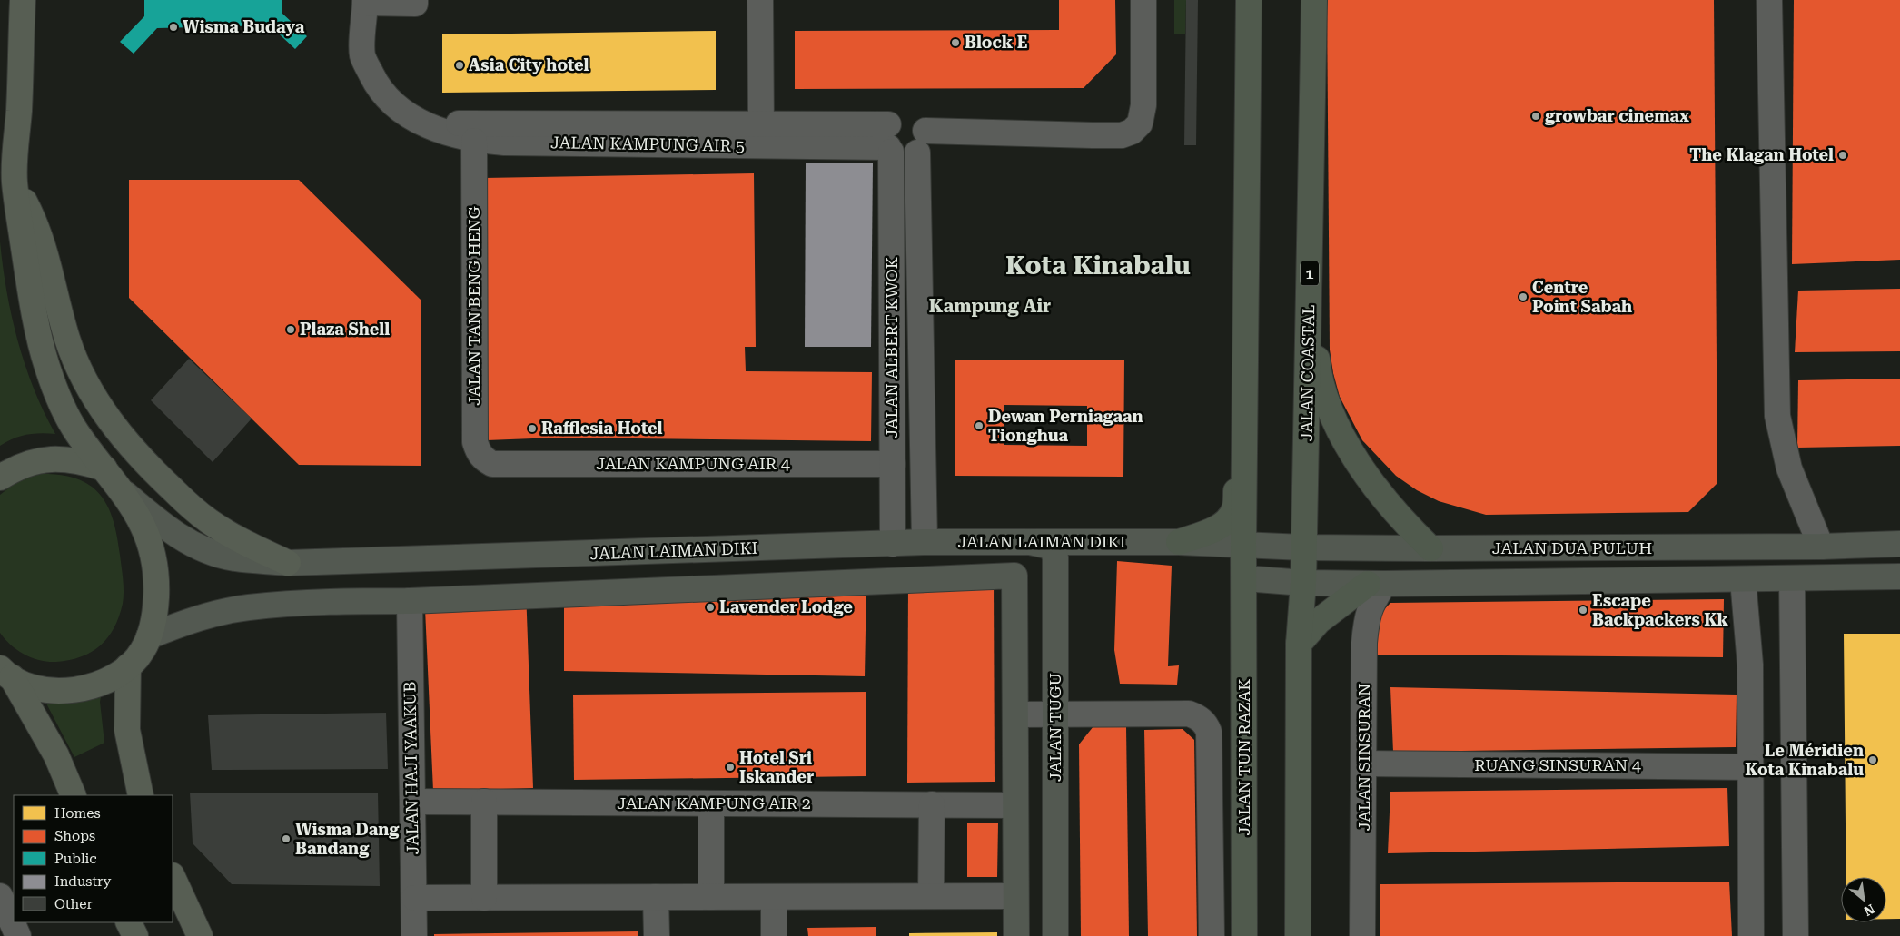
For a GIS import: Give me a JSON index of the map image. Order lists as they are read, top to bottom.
{
  "streets": {
    "highway": ["1", "JALAN COASTAL", "JALAN TUN RAZAK"],
    "street": [
      "JALAN KAMPUNG AIR 5",
      "JALAN TAN BENG HENG",
      "JALAN ALBERT KWOK",
      "JALAN KAMPUNG AIR 4",
      "JALAN LAIMAN DIKI",
      "JALAN DUA PULUH",
      "JALAN TUGU",
      "JALAN SINSURAN",
      "RUANG SINSURAN 4",
      "JALAN HAJI YAAKUB",
      "JALAN KAMPUNG AIR 2"
    ]
  },
  "crossings": [
    ["JALAN KAMPUNG AIR 5", "JALAN TAN BENG HENG"],
    ["JALAN KAMPUNG AIR 5", "JALAN ALBERT KWOK"],
    ["JALAN TAN BENG HENG", "JALAN KAMPUNG AIR 4"],
    ["JALAN ALBERT KWOK", "JALAN KAMPUNG AIR 4"],
    ["JALAN ALBERT KWOK", "JALAN LAIMAN DIKI"],
    ["JALAN COASTAL", "JALAN DUA PULUH"],
    ["JALAN LAIMAN DIKI", "JALAN DUA PULUH"],
    ["JALAN LAIMAN DIKI", "JALAN TUGU"],
    ["JALAN LAIMAN DIKI", "JALAN HAJI YAAKUB"],
    ["JALAN DUA PULUH", "JALAN TUN RAZAK"],
    ["JALAN DUA PULUH", "JALAN SINSURAN"],
    ["JALAN SINSURAN", "RUANG SINSURAN 4"],
    ["JALAN HAJI YAAKUB", "JALAN KAMPUNG AIR 2"]
  ],
  "districts": ["Kota Kinabalu", "Kampung Air"],
  "places": [
    "Wisma Budaya",
    "Block E",
    "Asia City hotel",
    "growbar cinemax",
    "The Klagan Hotel",
    "Centre Point Sabah",
    "Plaza Shell",
    "Dewan Perniagaan Tionghua",
    "Rafflesia Hotel",
    "Lavender Lodge",
    "Escape Backpackers Kk",
    "Le Méridien Kota Kinabalu",
    "Hotel Sri Iskander",
    "Wisma Dang Bandang"
  ],
  "legend": [
    "Homes",
    "Shops",
    "Public",
    "Industry",
    "Other"
  ],
  "north": "bottom right"
}
